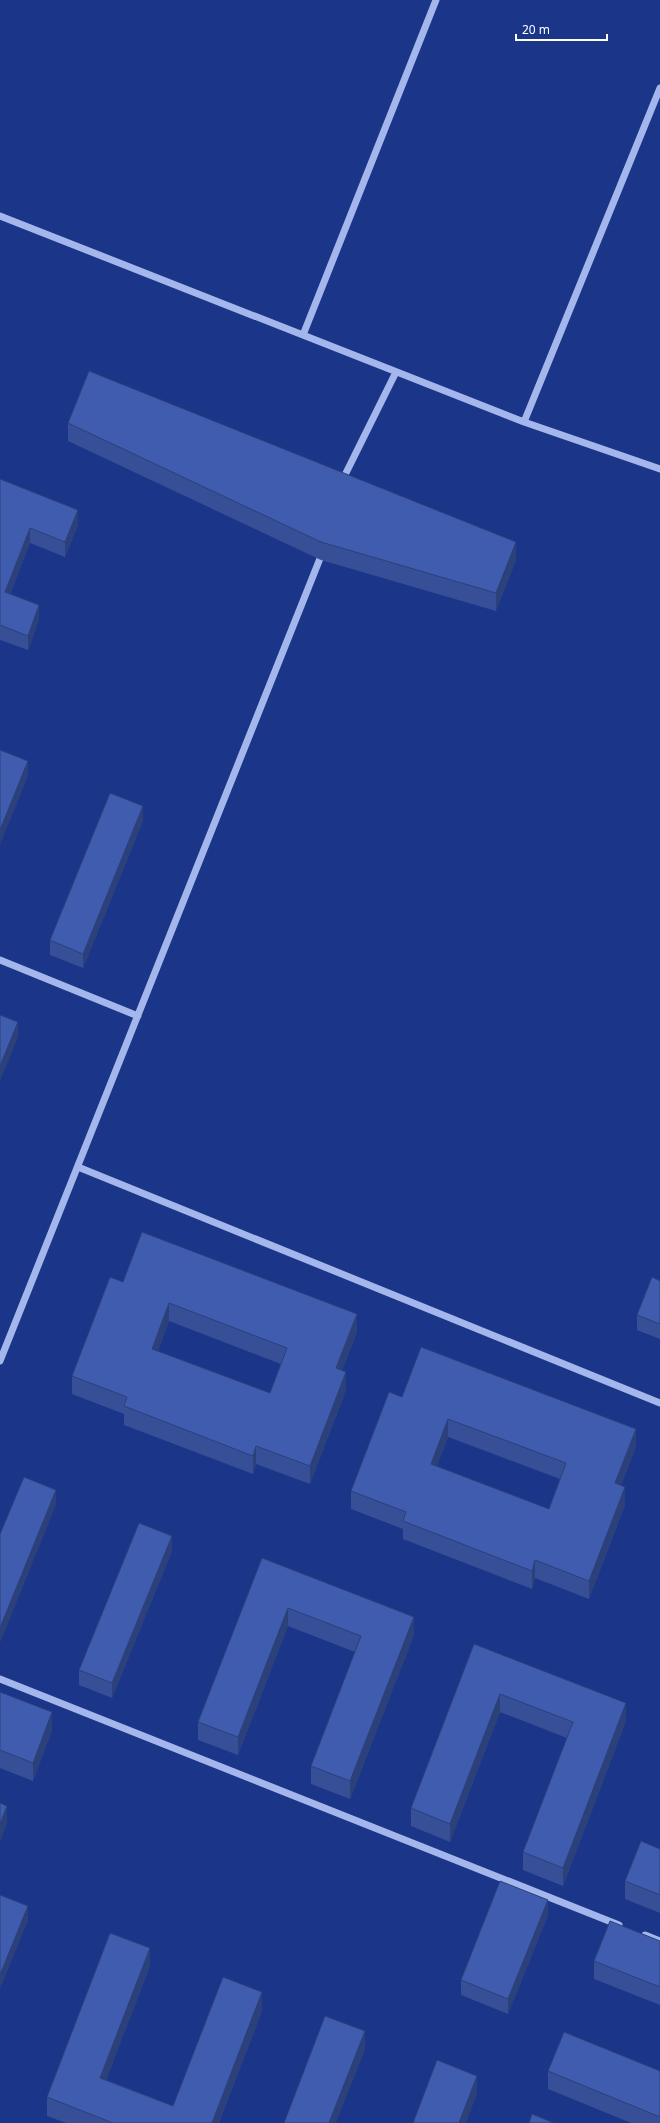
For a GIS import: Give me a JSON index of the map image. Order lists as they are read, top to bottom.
{
  "scale_bar": "20 m"
}
